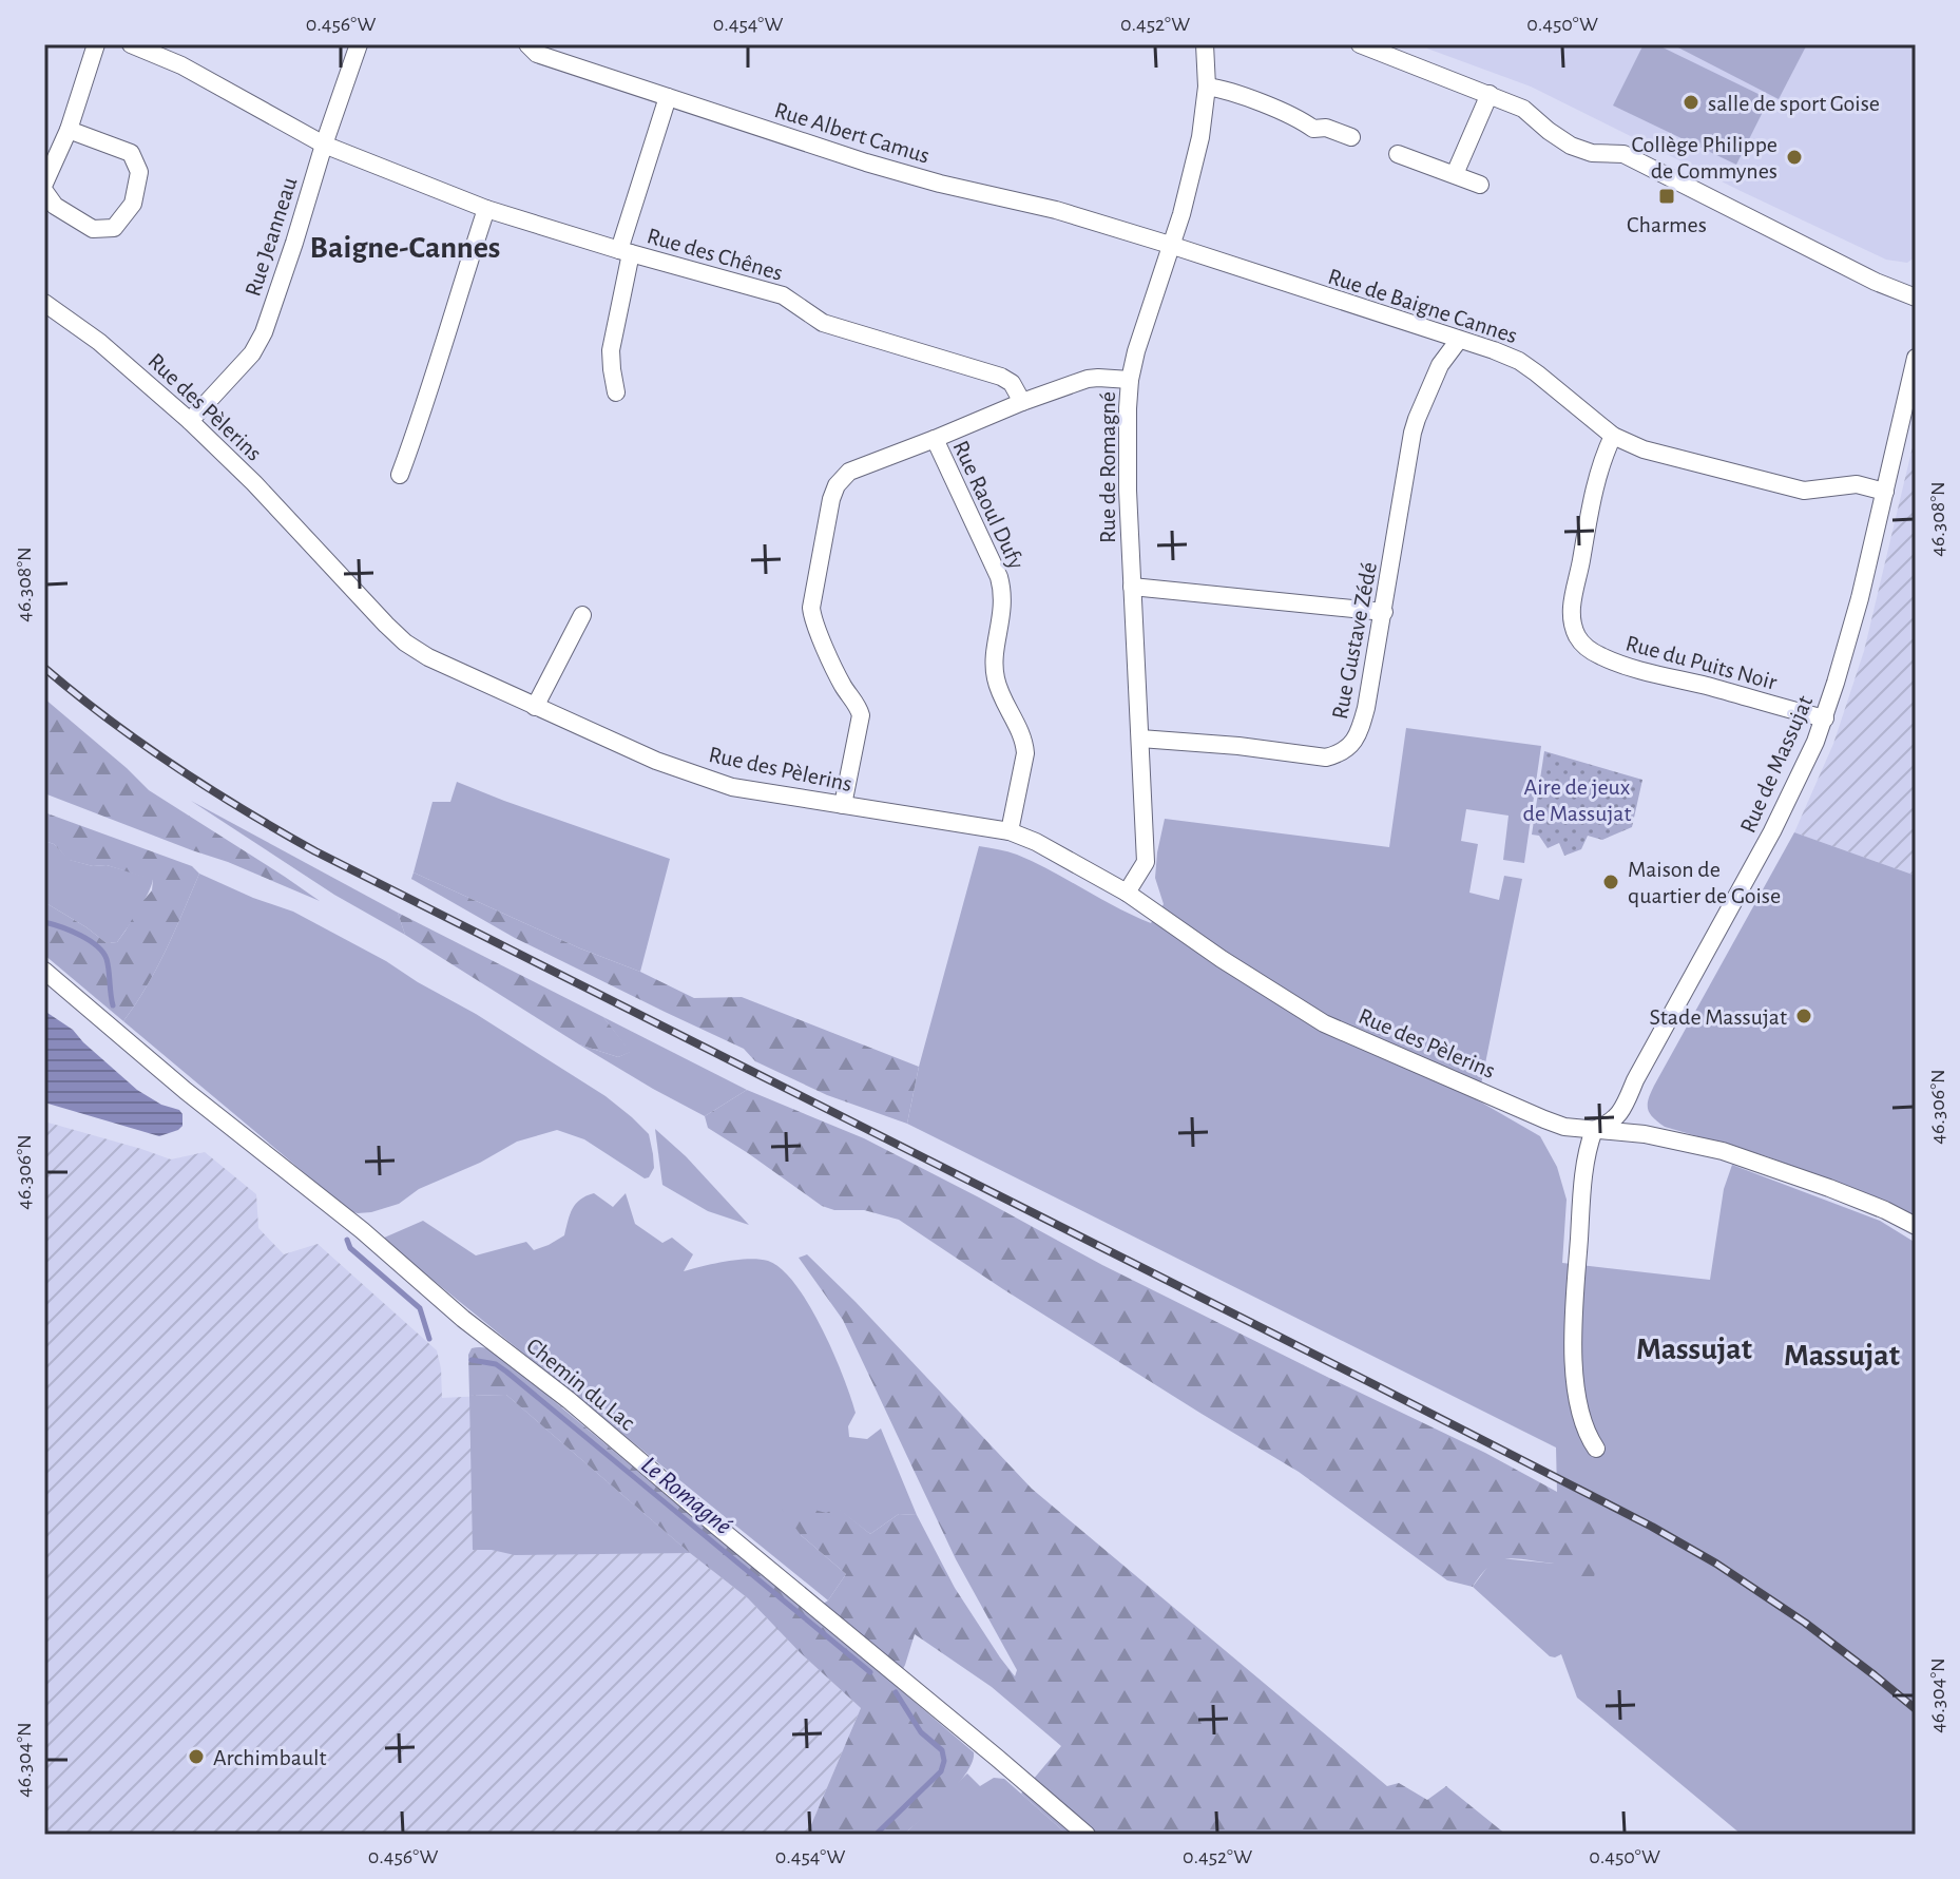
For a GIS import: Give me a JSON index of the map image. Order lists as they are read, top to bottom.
{
  "streets": {
    "street": [
      "Rue Albert Camus",
      "Rue Jeanneau",
      "Rue des Chênes",
      "Rue de Baigne Cannes",
      "Rue des Pèlerins",
      "Rue de Romagné",
      "Rue Raoul Dufy",
      "Rue Gustave Zédé",
      "Rue du Puits Noir",
      "Rue de Massujat",
      "Chemin du Lac"
    ]
  },
  "crossings": [
    ["Rue Albert Camus", "Rue de Baigne Cannes"],
    ["Rue Albert Camus", "Rue de Romagné"],
    ["Rue Jeanneau", "Rue des Chênes"],
    ["Rue Jeanneau", "Rue des Pèlerins"],
    ["Rue de Baigne Cannes", "Rue de Romagné"],
    ["Rue de Baigne Cannes", "Rue Gustave Zédé"],
    ["Rue de Baigne Cannes", "Rue du Puits Noir"],
    ["Rue de Baigne Cannes", "Rue de Massujat"],
    ["Rue des Pèlerins", "Rue de Romagné"],
    ["Rue des Pèlerins", "Rue Raoul Dufy"],
    ["Rue des Pèlerins", "Rue de Massujat"],
    ["Rue de Romagné", "Rue Gustave Zédé"],
    ["Rue du Puits Noir", "Rue de Massujat"]
  ],
  "districts": ["Baigne-Cannes", "Massujat", "Massujat"],
  "water": ["Le Romagné"],
  "parks": ["Aire de jeux de Massujat"],
  "places": {
    "other": [
      "salle de sport Goise",
      "Collège Philippe de Commynes",
      "Maison de quartier de Goise",
      "Stade Massujat",
      "Archimbault"
    ],
    "transit": ["Charmes"]
  },
  "coordinates": [
    "0.456°W",
    "0.454°W",
    "0.452°W",
    "0.450°W",
    "46.308°N",
    "46.306°N",
    "46.304°N"
  ]
}
